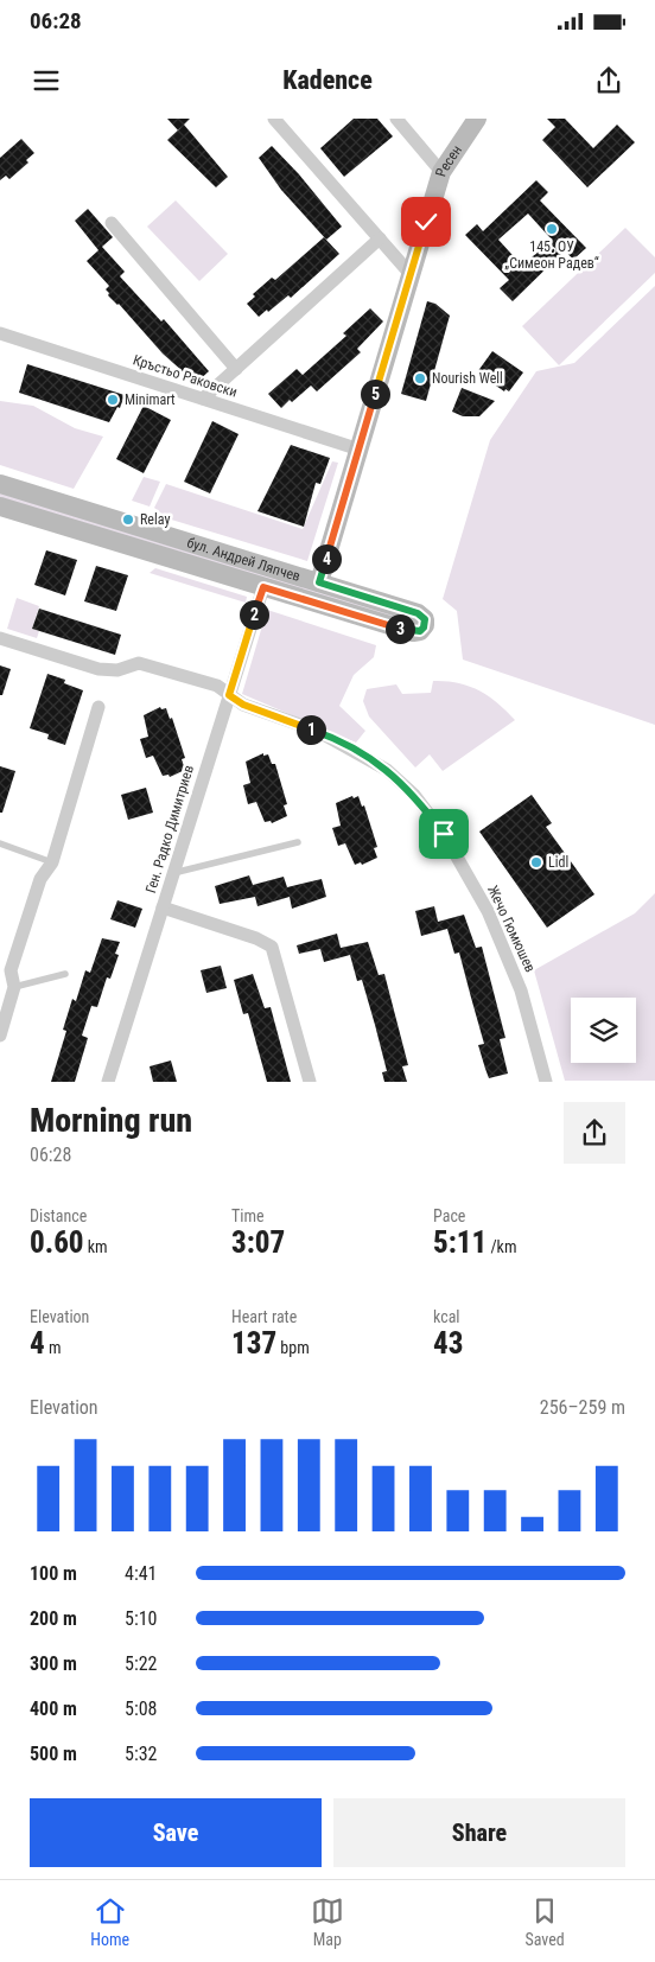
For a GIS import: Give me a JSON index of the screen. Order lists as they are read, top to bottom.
{
  "streets": {
    "main road": ["Ресен", "бул. Андрей Ляпчев"],
    "street": ["Кръстьо Раковски", "Ген. Радко Димитриев", "Жечо Гюмюшев"]
  },
  "crossings": [
    ["Ресен", "Кръстьо Раковски"],
    ["Ресен", "бул. Андрей Ляпчев"],
    ["бул. Андрей Ляпчев", "Ген. Радко Димитриев"],
    ["Ген. Радко Димитриев", "Жечо Гюмюшев"]
  ],
  "places": [
    "145. ОУ „Симеон Радев“",
    "Nourish Well",
    "Minimart",
    "Relay",
    "Lidl"
  ],
  "page": {
    "status": "06:28",
    "header": "Kadence",
    "pins": [
      "5",
      "4",
      "2",
      "3",
      "1"
    ],
    "heading": ["Morning run", "06:28"],
    "stats": [
      ["Distance", "0.60 km"],
      ["Time", "3:07"],
      ["Pace", "5:11 /km"],
      ["Elevation", "4 m"],
      ["Heart rate", "137 bpm"],
      ["kcal", "43"]
    ],
    "chart": ["Elevation", "256–259 m"],
    "list": [
      {
        "name": "100 m",
        "note": "4:41"
      },
      {
        "name": "200 m",
        "note": "5:10"
      },
      {
        "name": "300 m",
        "note": "5:22"
      },
      {
        "name": "400 m",
        "note": "5:08"
      },
      {
        "name": "500 m",
        "note": "5:32"
      }
    ],
    "buttons": ["Save", "Share"],
    "tabs": ["Home", "Map", "Saved"]
  }
}
